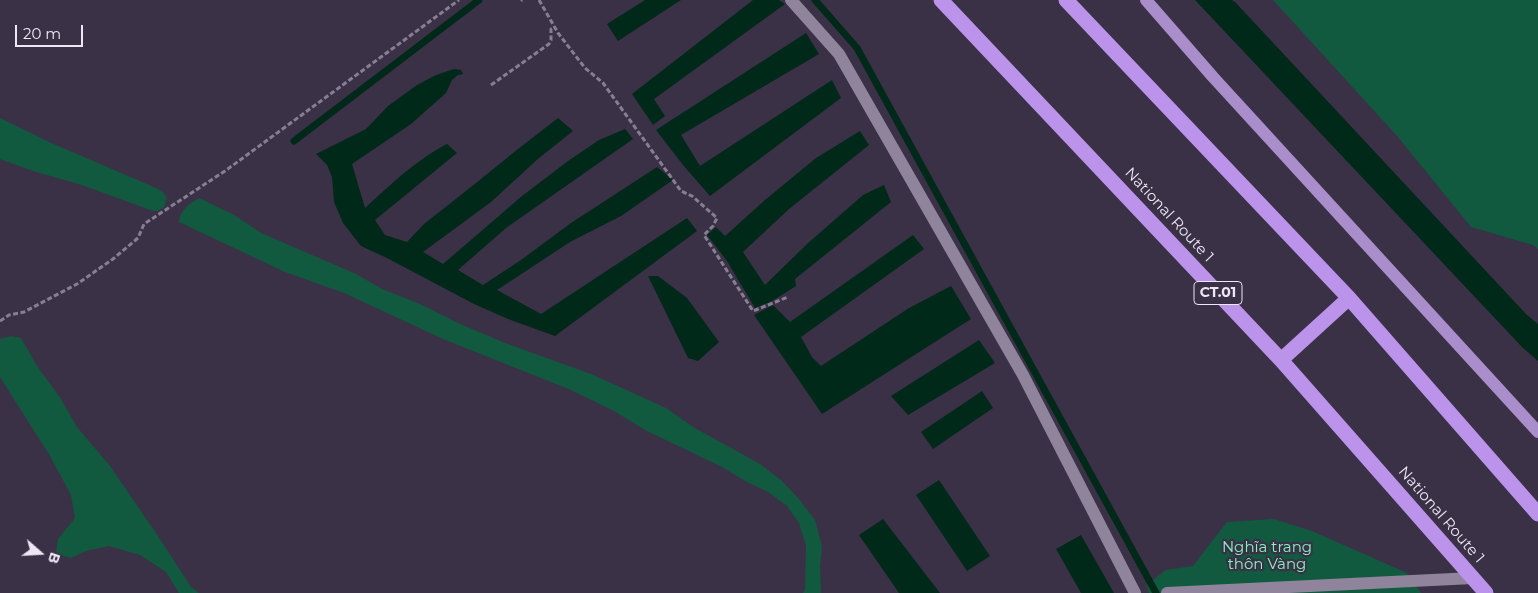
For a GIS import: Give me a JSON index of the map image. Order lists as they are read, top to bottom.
{
  "streets": {
    "highway": ["National Route 1", "CT.01"]
  },
  "parks": ["Nghĩa trang thôn Vàng"],
  "scale_bar": "20 m",
  "north": "right"
}
